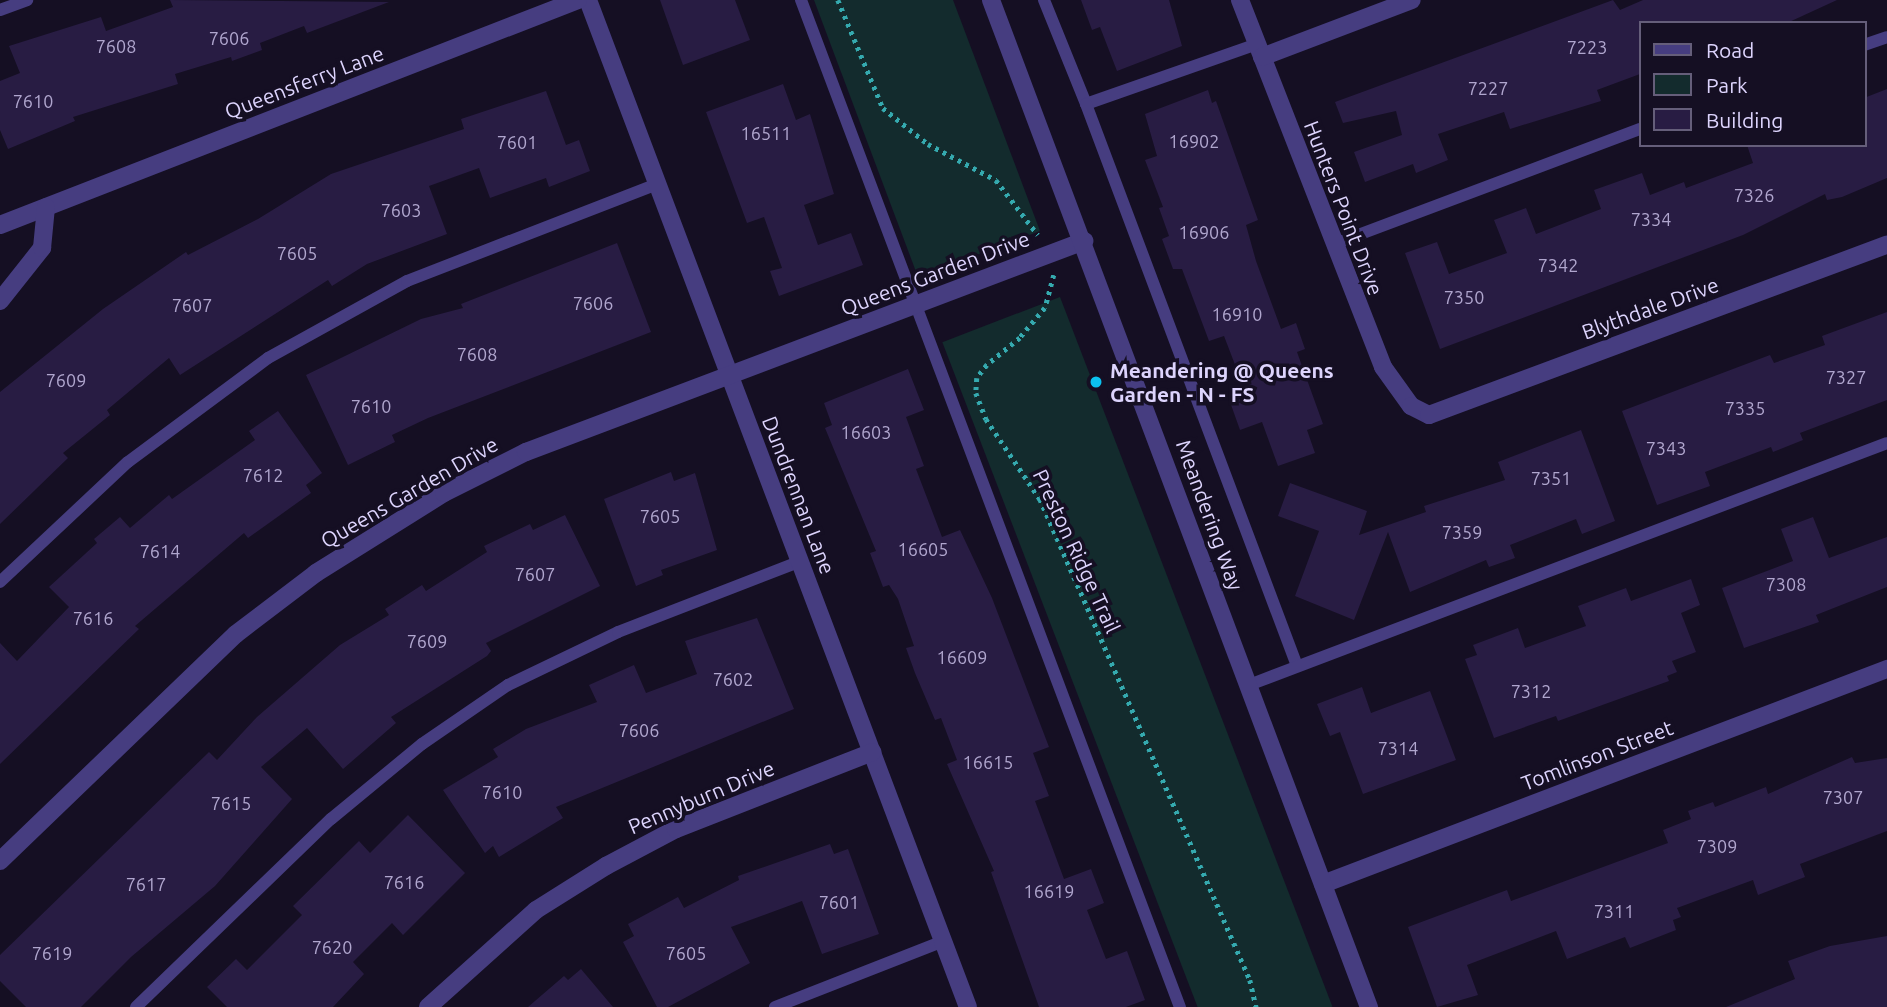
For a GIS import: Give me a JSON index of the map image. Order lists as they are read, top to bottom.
{
  "streets": {
    "street": [
      "Queensferry Lane",
      "Hunters Point Drive",
      "Queens Garden Drive",
      "Blythdale Drive",
      "Dundrennan Lane",
      "Meandering Way",
      "Tomlinson Street",
      "Pennyburn Drive"
    ],
    "path": ["Preston Ridge Trail"]
  },
  "crossings": [
    ["Hunters Point Drive", "Blythdale Drive"],
    ["Queens Garden Drive", "Dundrennan Lane"],
    ["Queens Garden Drive", "Meandering Way"],
    ["Queens Garden Drive", "Preston Ridge Trail"],
    ["Dundrennan Lane", "Pennyburn Drive"],
    ["Meandering Way", "Tomlinson Street"]
  ],
  "places": ["Meandering @ Queens Garden - N - FS"],
  "house_numbers": [
    "7606",
    "7608",
    "7223",
    "7227",
    "7610",
    "16511",
    "16902",
    "7601",
    "7326",
    "7603",
    "7334",
    "16906",
    "7605",
    "7342",
    "7350",
    "7606",
    "7607",
    "16910",
    "7608",
    "7327",
    "7609",
    "7610",
    "7335",
    "16603",
    "7343",
    "7612",
    "7351",
    "7605",
    "7359",
    "16605",
    "7614",
    "7607",
    "7308",
    "7616",
    "7609",
    "16609",
    "7602",
    "7312",
    "7606",
    "7314",
    "16615",
    "7610",
    "7307",
    "7615",
    "7309",
    "7616",
    "7617",
    "16619",
    "7601",
    "7311",
    "7620",
    "7619",
    "7605"
  ],
  "legend": ["Road", "Park", "Building"]
}
